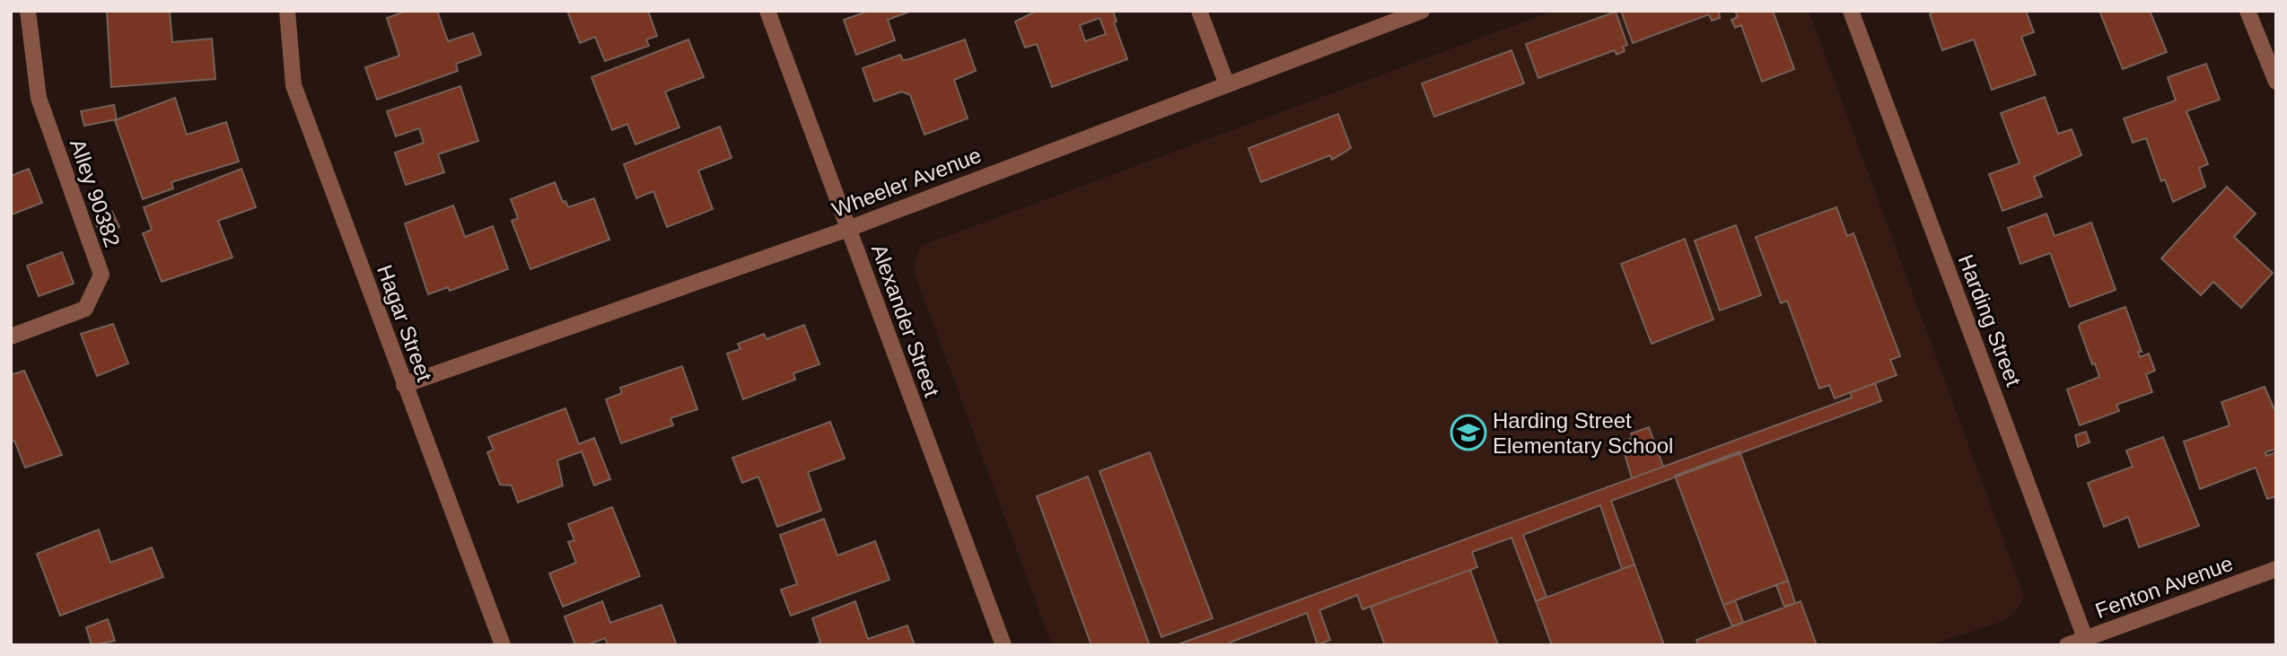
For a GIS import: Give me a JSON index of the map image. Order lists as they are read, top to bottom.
{
  "streets": {
    "street": [
      "Wheeler Avenue",
      "Alley 90382",
      "Alexander Street",
      "Harding Street",
      "Hagar Street",
      "Fenton Avenue"
    ]
  },
  "crossings": [
    ["Wheeler Avenue", "Alexander Street"],
    ["Wheeler Avenue", "Hagar Street"],
    ["Harding Street", "Fenton Avenue"]
  ],
  "places": {
    "school or university": ["Harding Street Elementary School"]
  }
}
